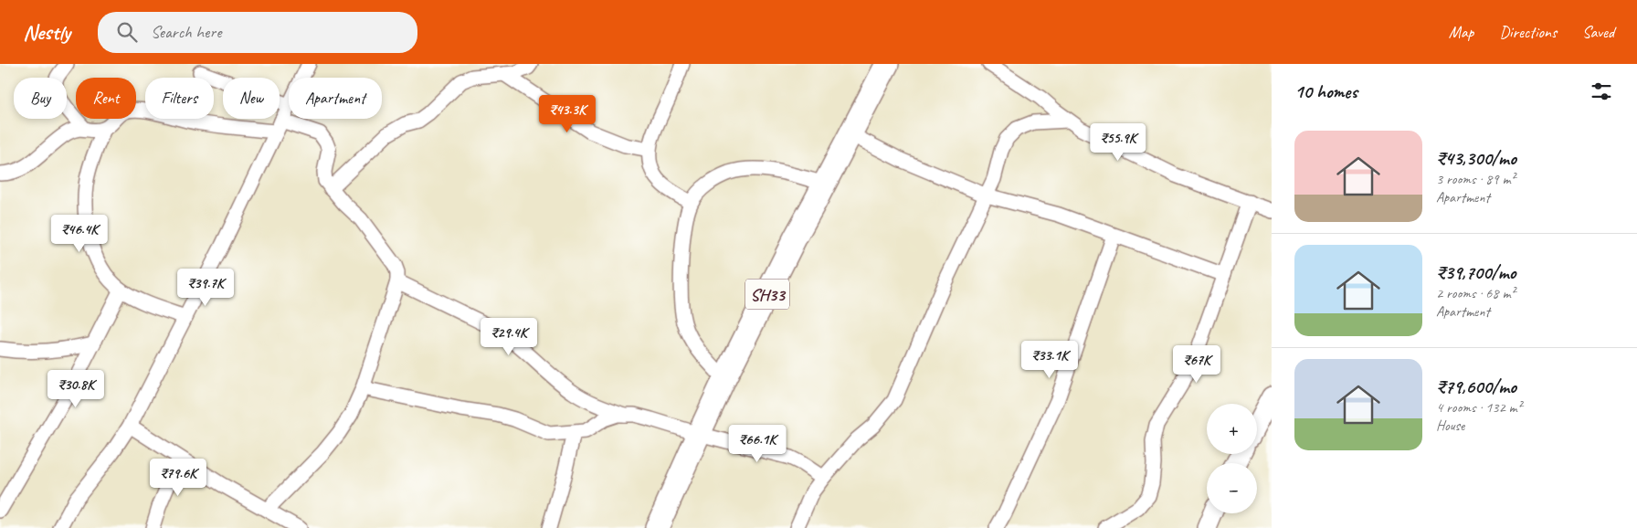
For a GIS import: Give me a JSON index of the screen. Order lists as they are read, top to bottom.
{
  "streets": {
    "main road": ["SH33"]
  },
  "page": {
    "header": "Nestly",
    "search": "Search here",
    "nav": ["Map", "Directions", "Saved"],
    "heading": "10 homes",
    "chip": [
      "Buy",
      "Rent",
      "Filters",
      "New",
      "Apartment"
    ],
    "price": [
      "₹43.3K",
      "₹55.9K",
      "₹46.4K",
      "₹39.7K",
      "₹29.4K",
      "₹33.1K",
      "₹67K",
      "₹30.8K",
      "₹66.1K",
      "₹79.6K"
    ],
    "list": [
      {
        "name": "₹43,300/mo",
        "note": "3 rooms · 89 m² · Apartment"
      },
      {
        "name": "₹39,700/mo",
        "note": "2 rooms · 68 m² · Apartment"
      },
      {
        "name": "₹79,600/mo",
        "note": "4 rooms · 132 m² · House"
      }
    ],
    "map_buttons": ["+", "−"]
  }
}
